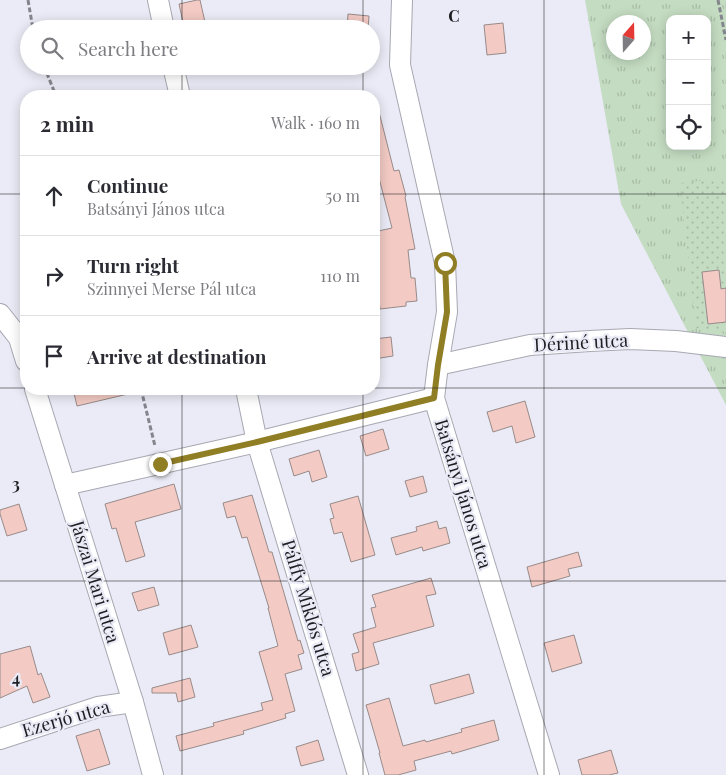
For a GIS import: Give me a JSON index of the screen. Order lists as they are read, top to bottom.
{
  "streets": {
    "street": [
      "Dériné utca",
      "Batsányi János utca",
      "Jászai Mari utca",
      "Pálffy Miklós utca",
      "Ezerjó utca"
    ]
  },
  "crossings": [
    ["Dériné utca", "Batsányi János utca"],
    ["Jászai Mari utca", "Ezerjó utca"]
  ],
  "north": "top",
  "page": {
    "map_buttons": ["+", "−"],
    "search": "Search here",
    "heading": ["2 min", "Walk · 160 m"],
    "list": [
      ["Continue", "Batsányi János utca", "50 m"],
      ["Turn right", "Szinnyei Merse Pál utca", "110 m"],
      "Arrive at destination"
    ]
  },
  "grid": {
    "columns": ["C"],
    "rows": ["3", "4"]
  }
}
